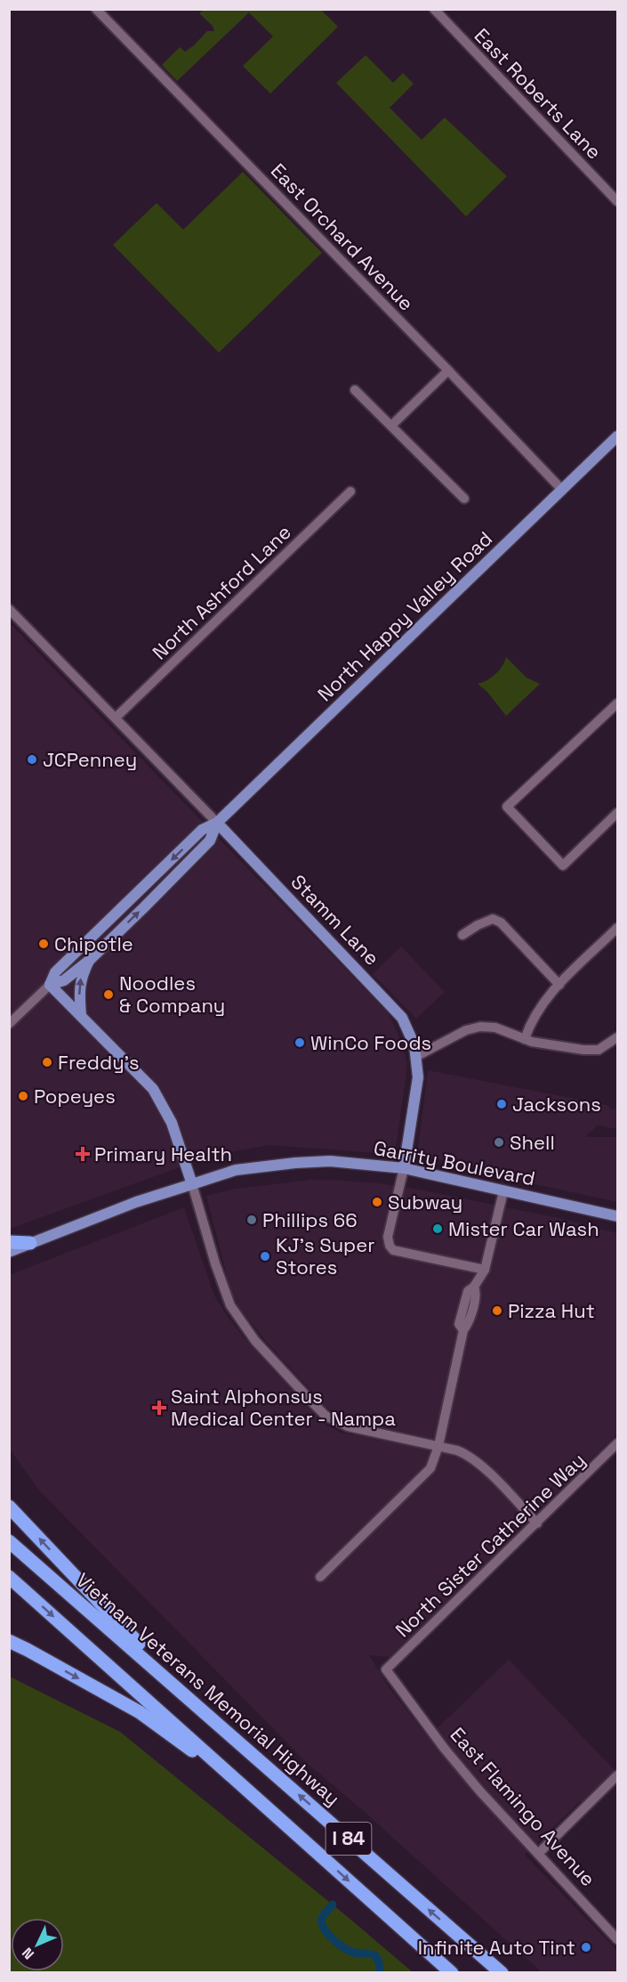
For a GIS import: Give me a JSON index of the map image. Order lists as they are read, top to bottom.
{
  "streets": {
    "highway": ["Vietnam Veterans Memorial Highway", "I 84"],
    "main road": ["North Happy Valley Road", "Stamm Lane", "Garrity Boulevard"],
    "street": [
      "East Roberts Lane",
      "East Orchard Avenue",
      "North Ashford Lane",
      "North Sister Catherine Way",
      "East Flamingo Avenue"
    ]
  },
  "crossings": [
    ["East Orchard Avenue", "North Happy Valley Road"],
    ["North Ashford Lane", "Stamm Lane"],
    ["North Happy Valley Road", "Stamm Lane"],
    ["Stamm Lane", "Garrity Boulevard"],
    ["North Sister Catherine Way", "East Flamingo Avenue"]
  ],
  "places": {
    "other": [
      "JCPenney",
      "Chipotle",
      "Noodles & Company",
      "WinCo Foods",
      "Freddy's",
      "Popeyes",
      "Jacksons",
      "Shell",
      "Subway",
      "Phillips 66",
      "Mister Car Wash",
      "KJ's Super Stores",
      "Pizza Hut",
      "Infinite Auto Tint"
    ],
    "health": ["Primary Health", "Saint Alphonsus Medical Center - Nampa"]
  },
  "north": "bottom left"
}
